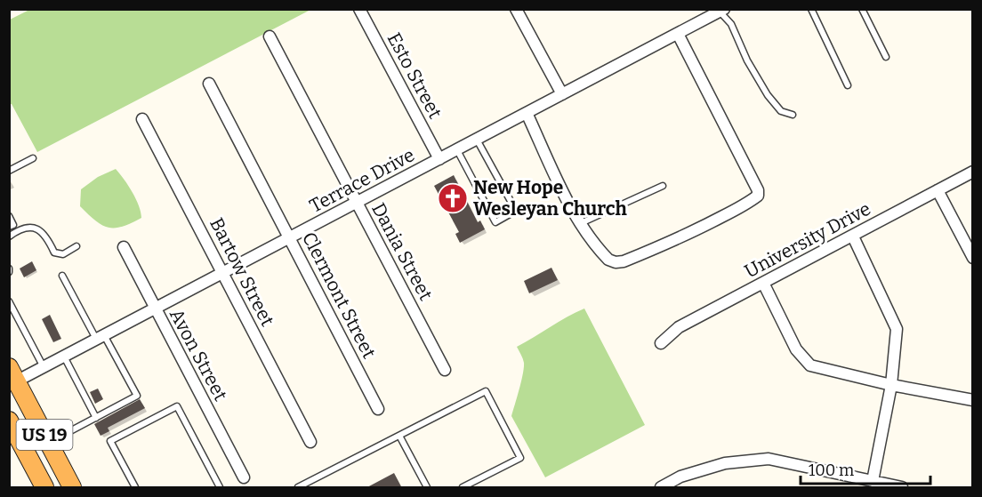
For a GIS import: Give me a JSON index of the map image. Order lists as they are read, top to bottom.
{
  "streets": {
    "highway": ["US 19"],
    "street": [
      "Esto Street",
      "Terrace Drive",
      "University Drive",
      "Dania Street",
      "Bartow Street",
      "Clermont Street",
      "Avon Street"
    ]
  },
  "crossings": [
    ["Esto Street", "Terrace Drive"],
    ["Terrace Drive", "Dania Street"],
    ["Terrace Drive", "Bartow Street"],
    ["Terrace Drive", "Clermont Street"],
    ["Terrace Drive", "Avon Street"],
    ["Terrace Drive", "US 19"]
  ],
  "places": {
    "church": ["New Hope Wesleyan Church"]
  },
  "scale_bar": "100 m"
}
